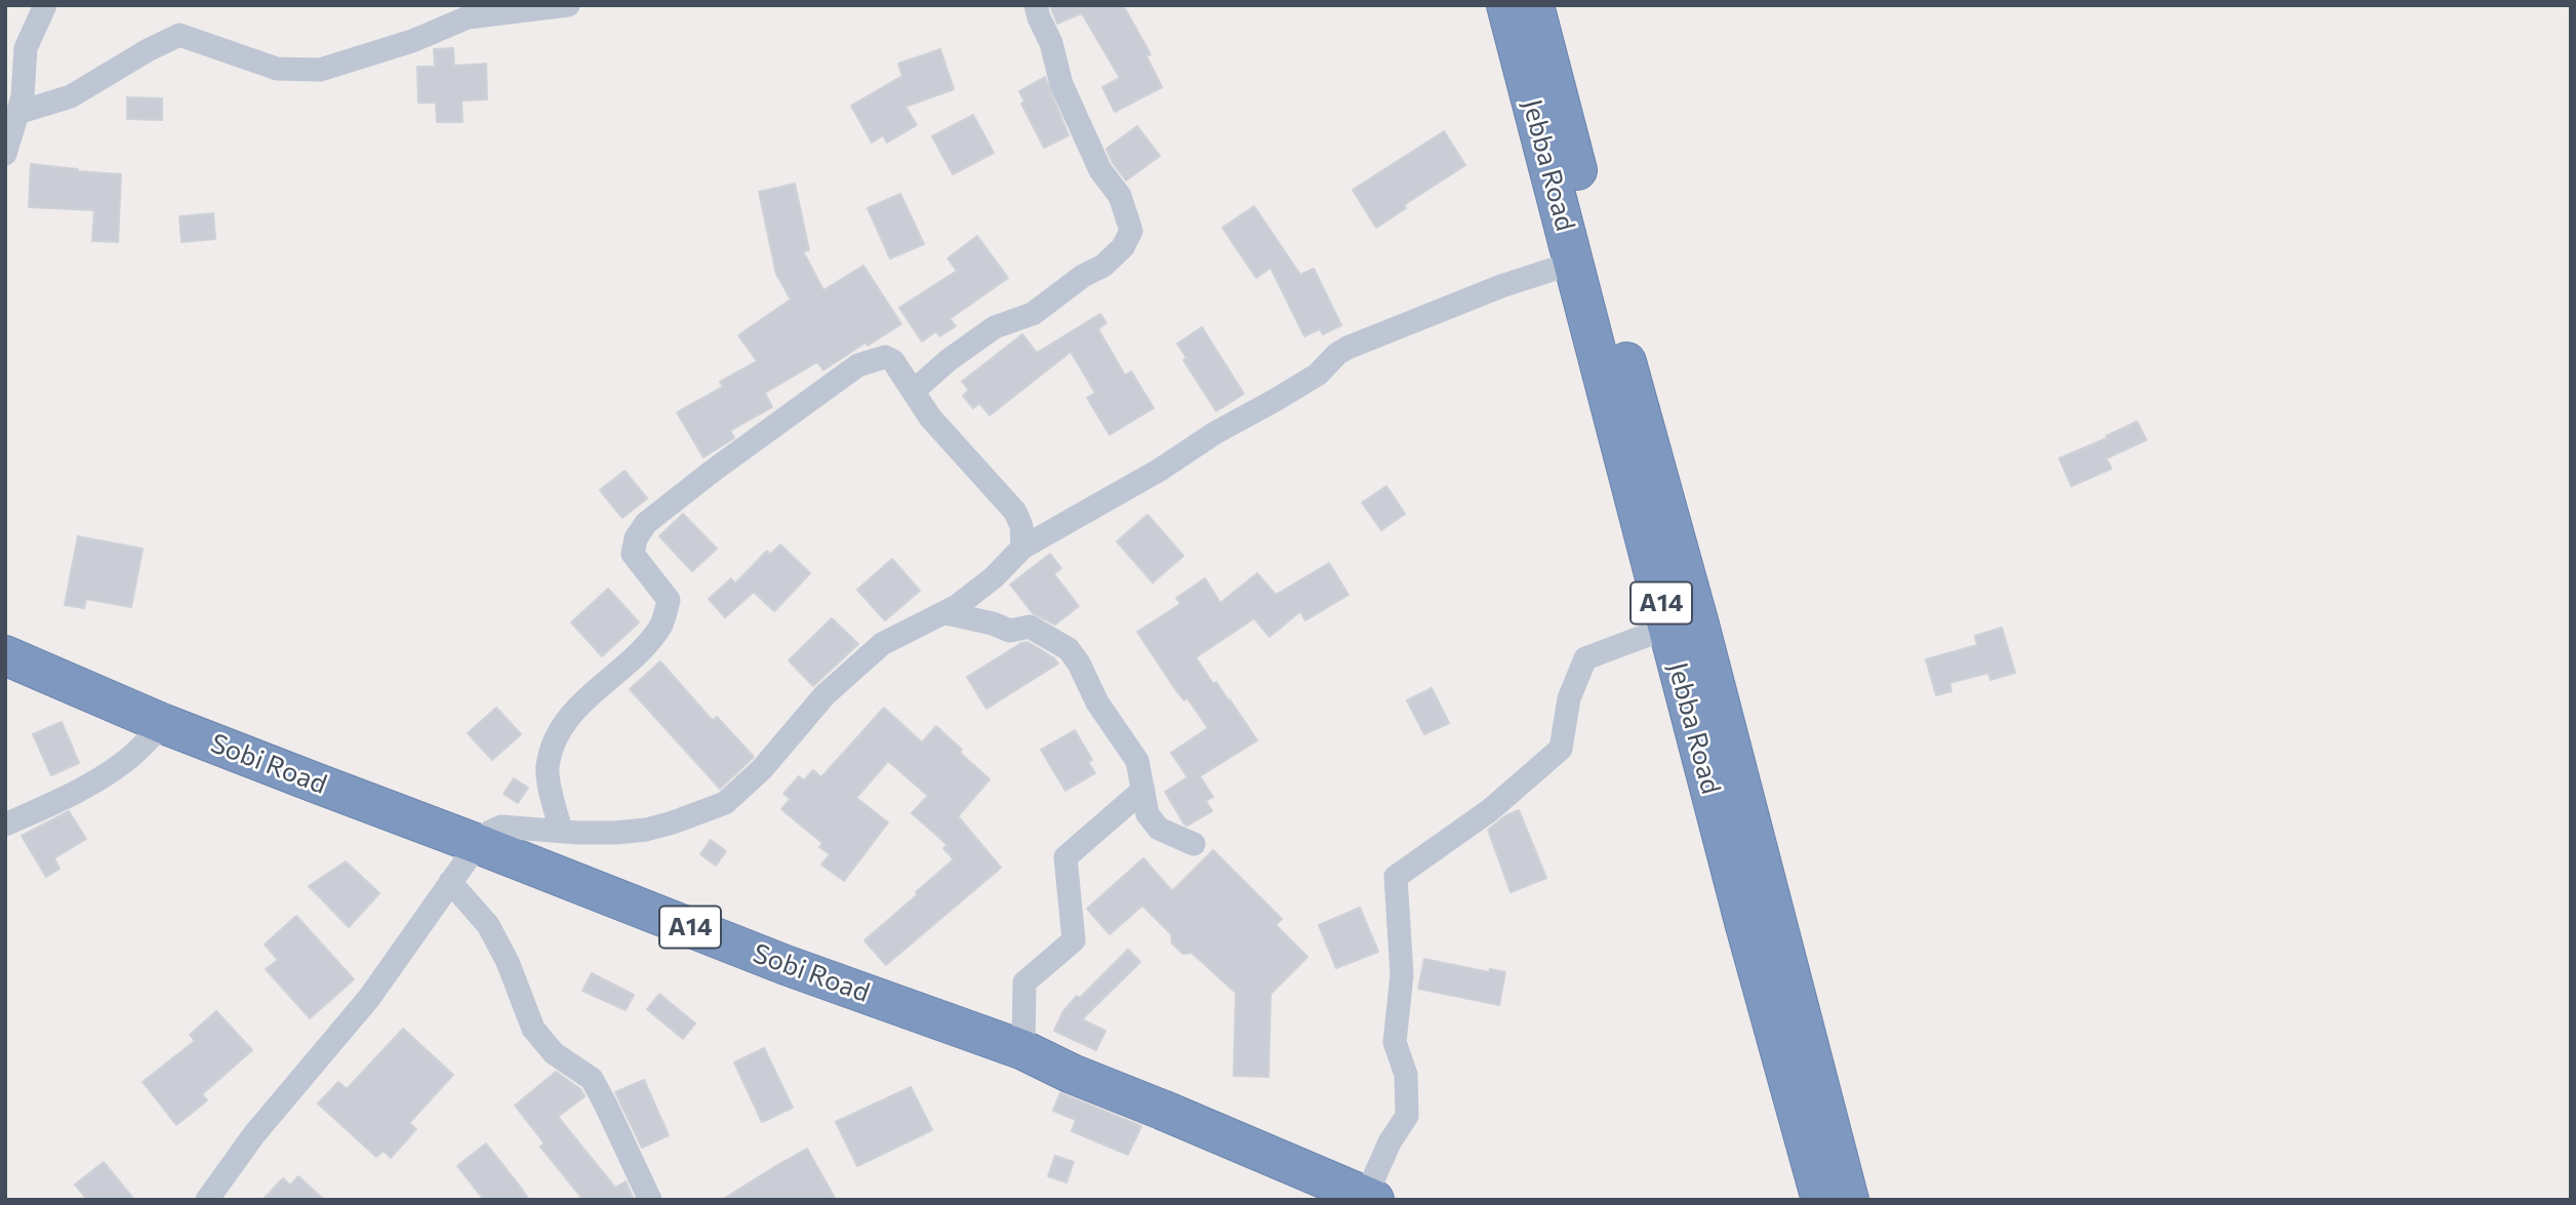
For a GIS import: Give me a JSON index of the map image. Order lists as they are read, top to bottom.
{
  "streets": {
    "highway": ["Jebba Road", "A14", "Sobi Road"]
  }
}
